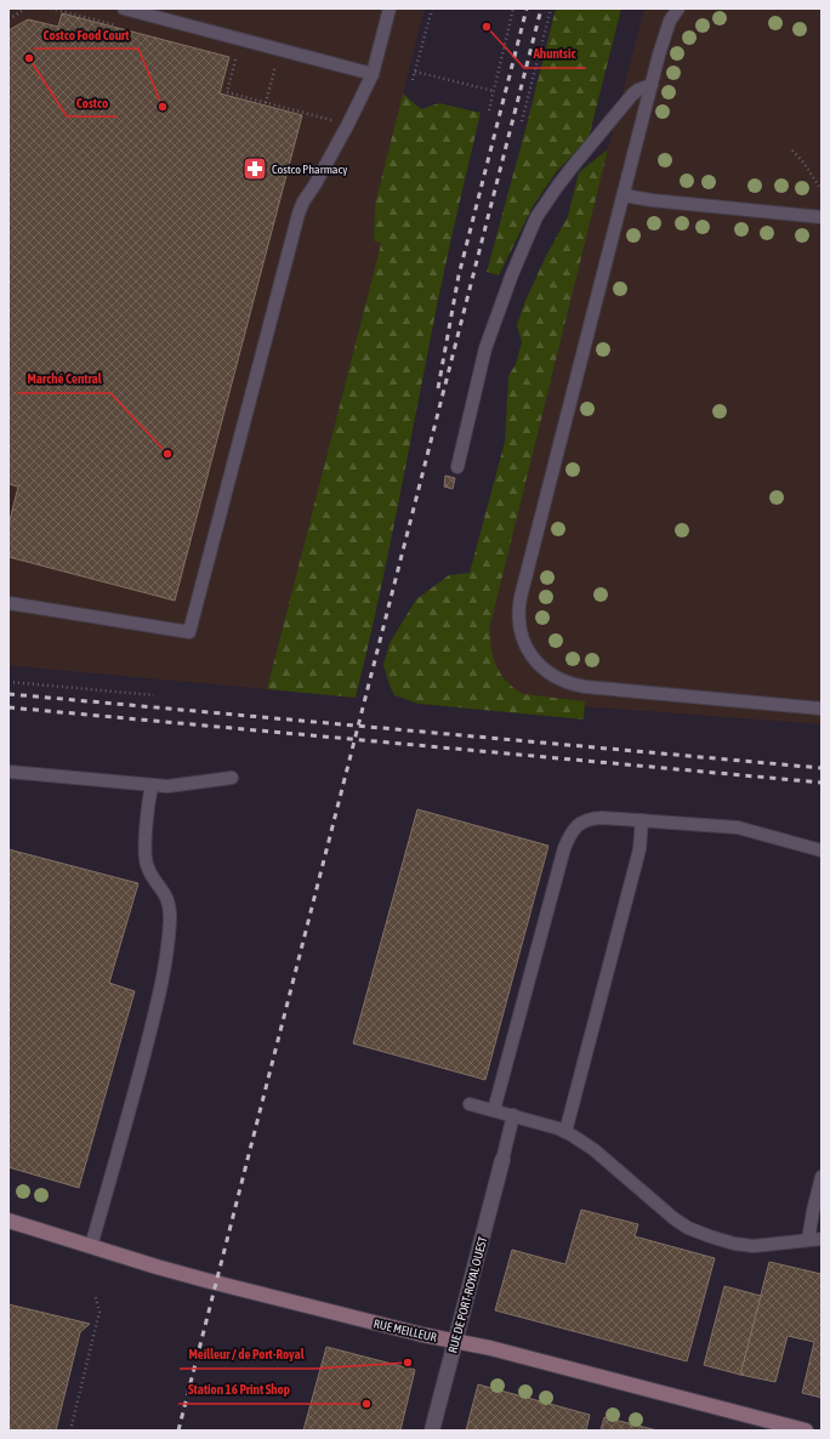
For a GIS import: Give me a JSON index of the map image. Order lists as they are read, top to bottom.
{
  "streets": {
    "street": ["RUE DE PORT-ROYAL OUEST", "RUE MEILLEUR"]
  },
  "crossings": [
    ["RUE DE PORT-ROYAL OUEST", "RUE MEILLEUR"]
  ],
  "places": {
    "other": [
      "Ahuntsic",
      "Costco",
      "Costco Food Court",
      "Marché Central",
      "Meilleur / de Port-Royal",
      "Station 16 Print Shop"
    ],
    "pharmacy": ["Costco Pharmacy"]
  }
}
